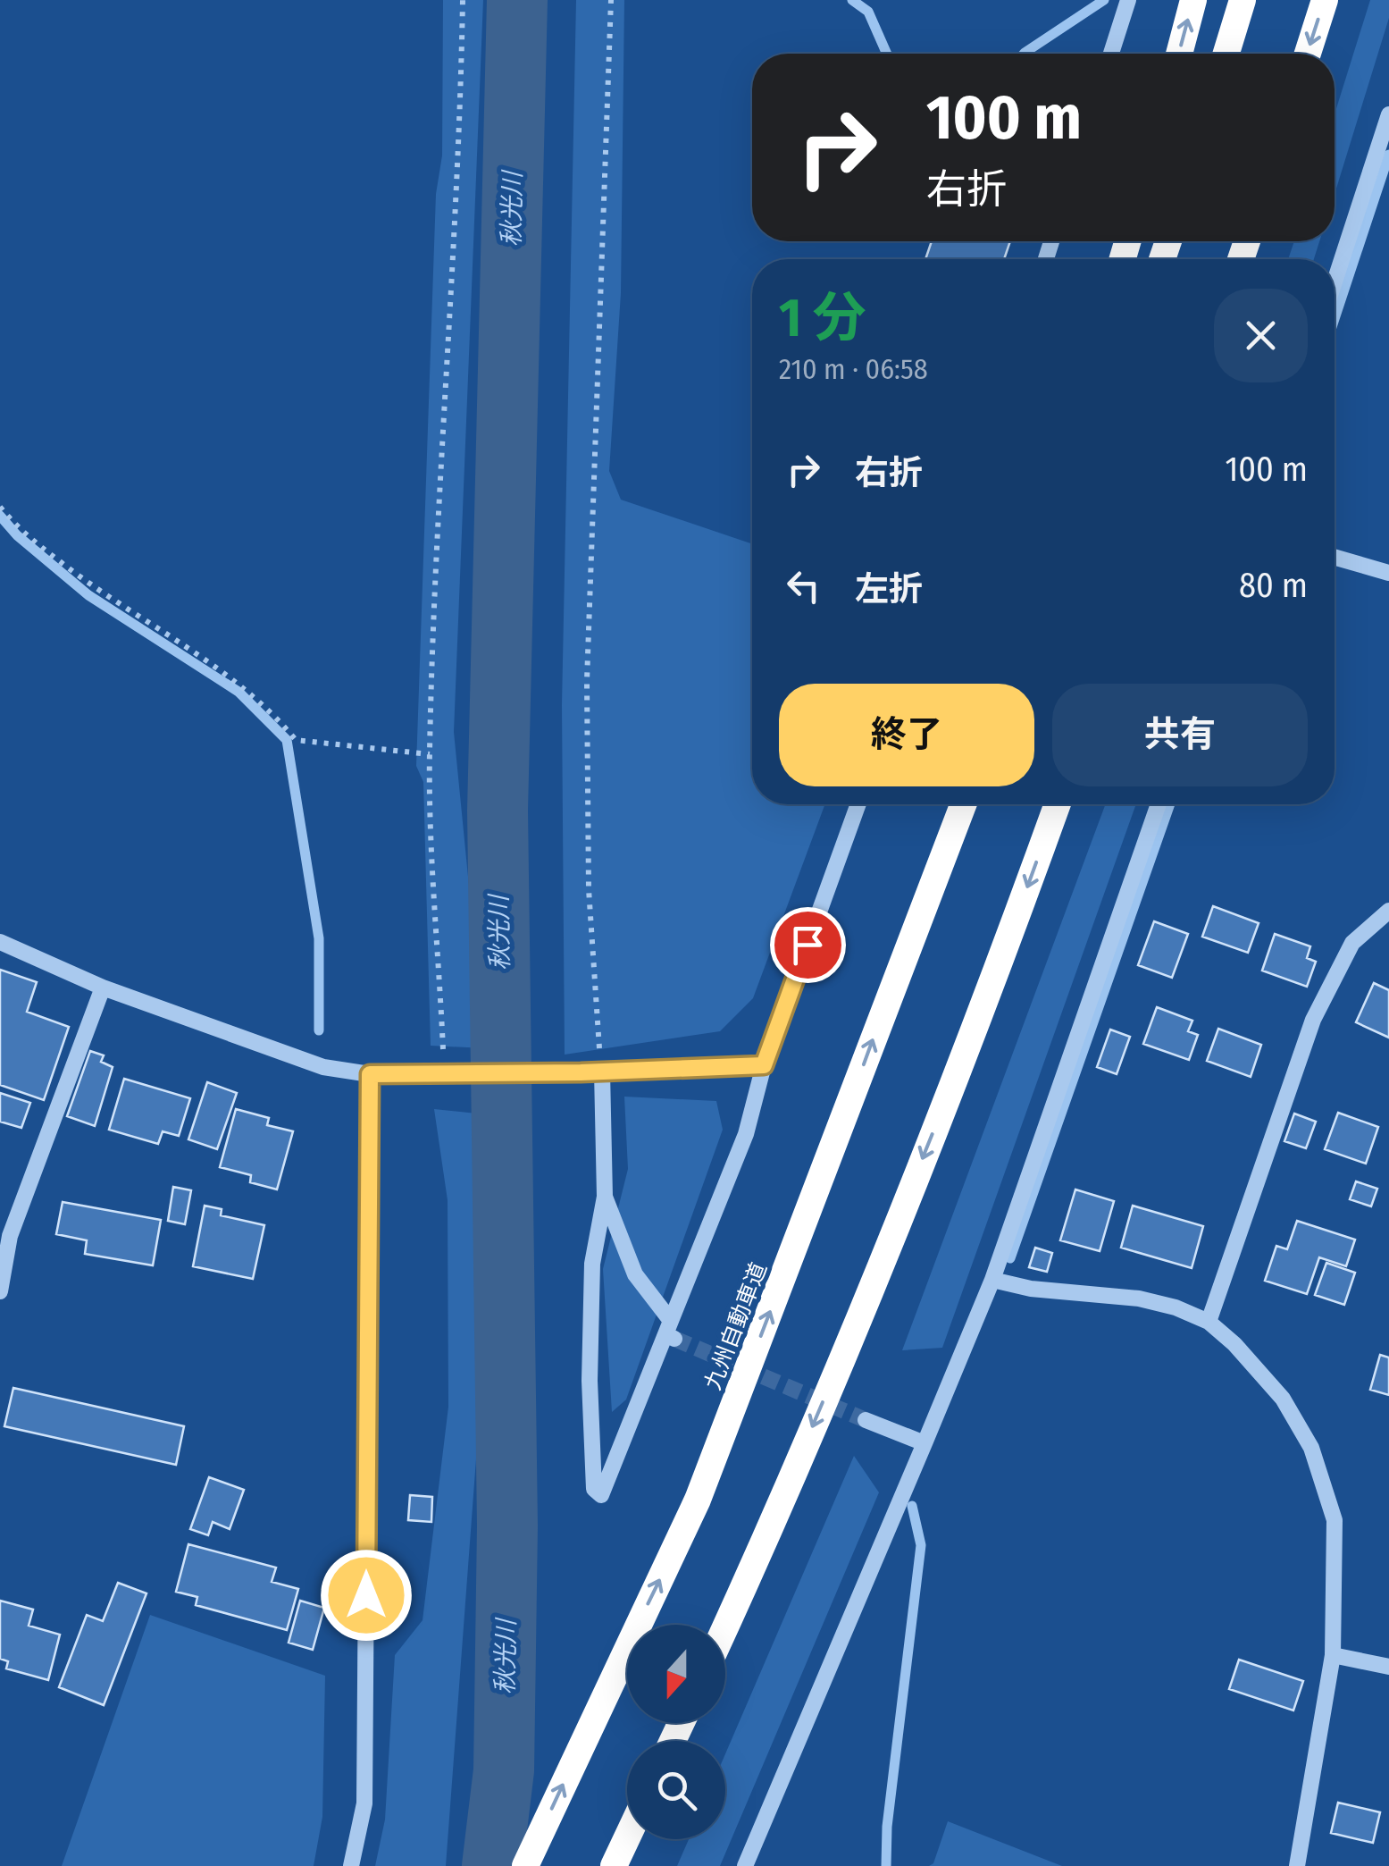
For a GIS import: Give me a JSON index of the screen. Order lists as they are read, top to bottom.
{
  "streets": {
    "highway": ["九州自動車道"]
  },
  "water": ["秋光川"],
  "north": "bottom",
  "page": {
    "turn": ["100 m", "右折"],
    "heading": ["1 分", "210 m · 06:58"],
    "list": [
      {
        "name": "右折",
        "value": "100 m"
      },
      {
        "name": "左折",
        "value": "80 m"
      }
    ],
    "buttons": ["終了", "共有"]
  }
}
